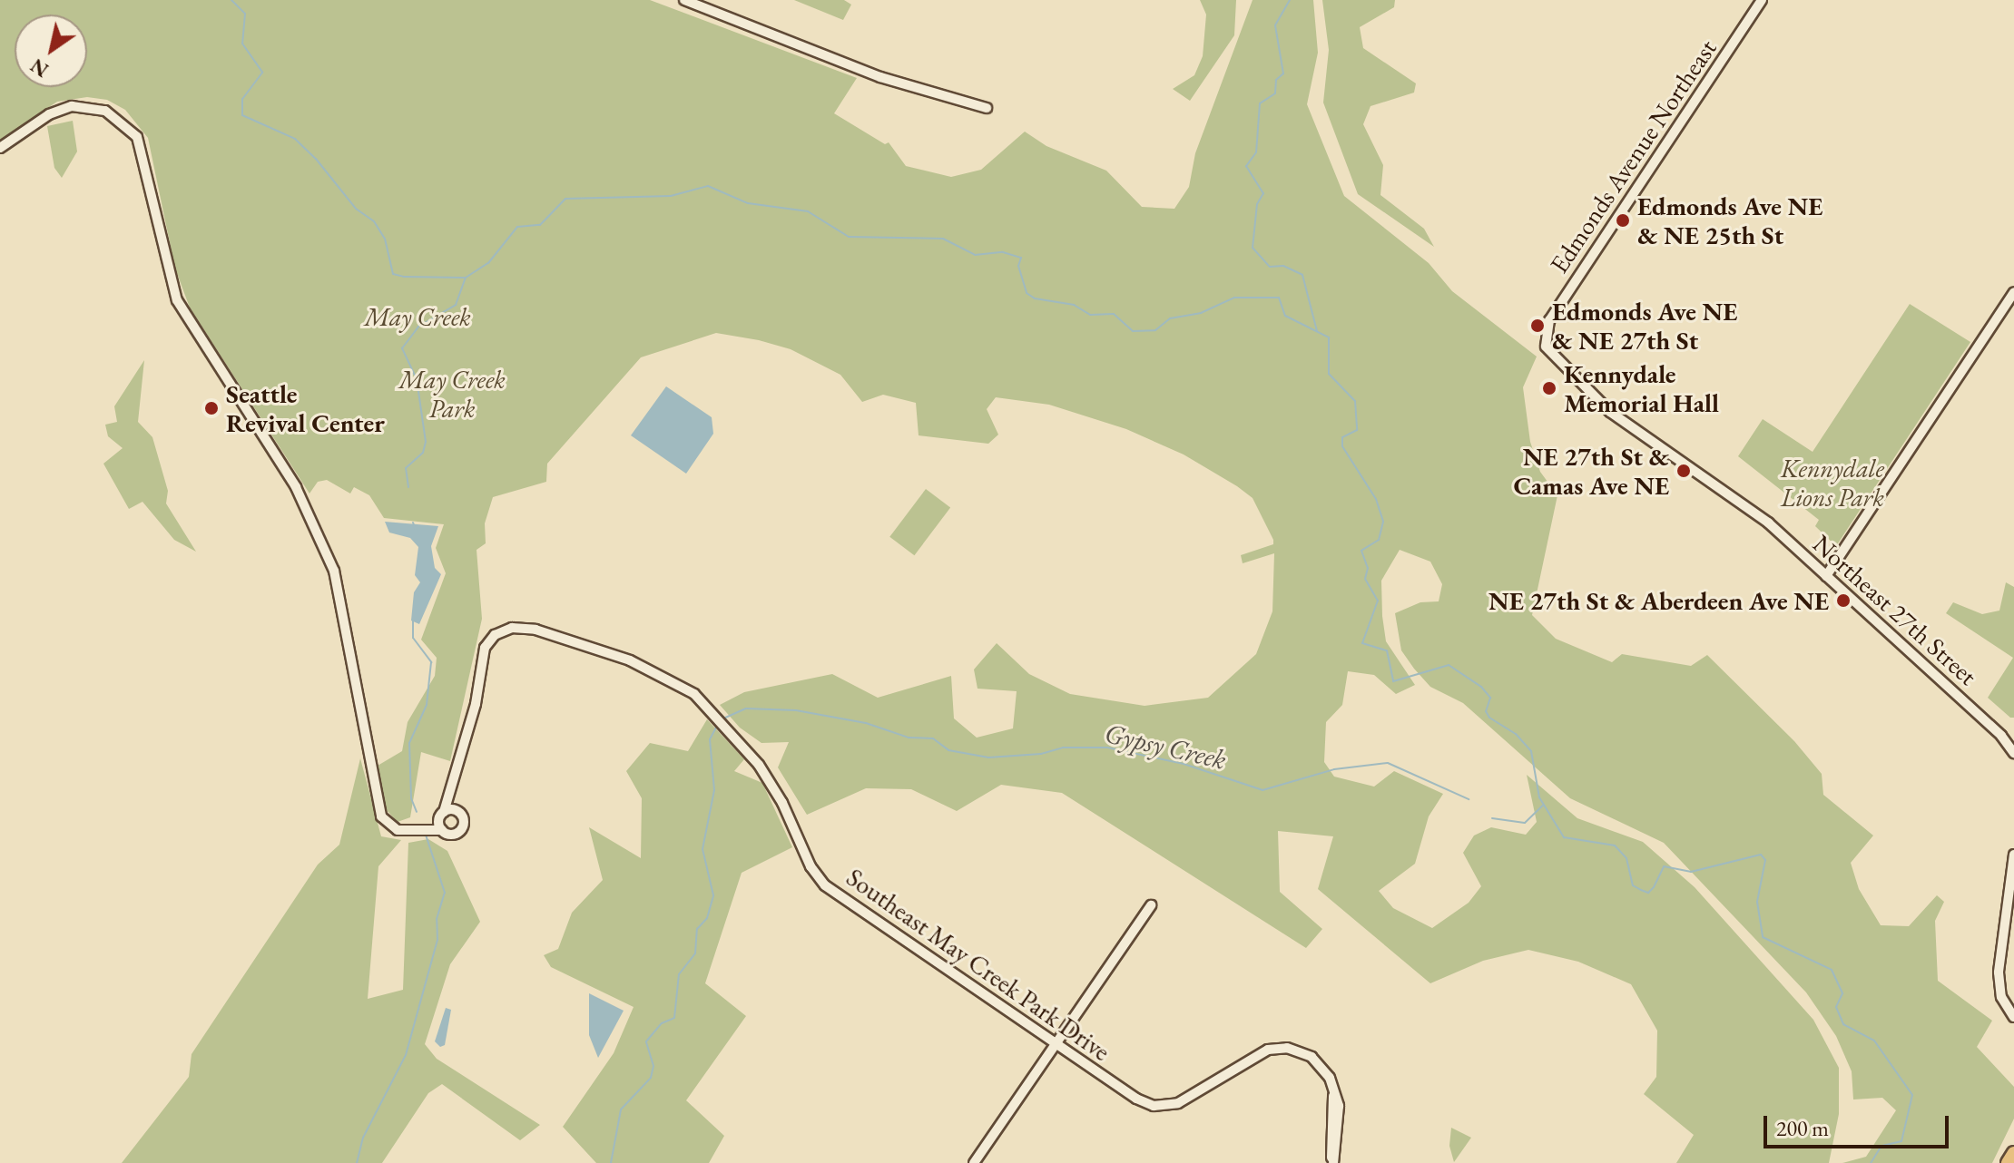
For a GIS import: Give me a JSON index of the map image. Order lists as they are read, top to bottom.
{
  "streets": {
    "street": ["Edmonds Avenue Northeast", "Northeast 27th Street", "Southeast May Creek Park Drive"]
  },
  "crossings": [
    ["Edmonds Avenue Northeast", "Northeast 27th Street"]
  ],
  "water": ["Gypsy Creek"],
  "parks": ["May Creek", "May Creek Park", "Kennydale Lions Park"],
  "places": [
    "Edmonds Ave NE & NE 25th St",
    "Edmonds Ave NE & NE 27th St",
    "Kennydale Memorial Hall",
    "Seattle Revival Center",
    "NE 27th St & Camas Ave NE",
    "NE 27th St & Aberdeen Ave NE"
  ],
  "scale_bar": "200 m",
  "north": "bottom left"
}
